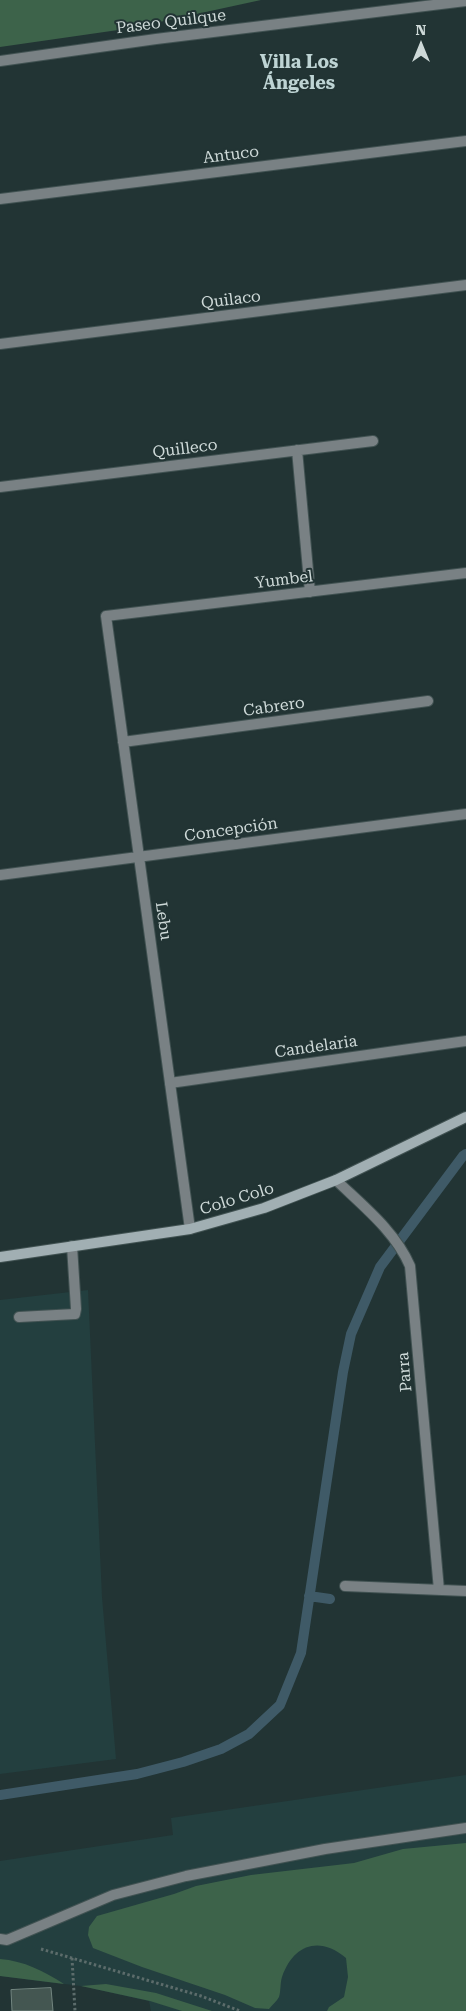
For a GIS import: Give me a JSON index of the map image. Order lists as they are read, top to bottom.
{
  "streets": {
    "main road": ["Colo Colo"],
    "street": [
      "Paseo Quilque",
      "Antuco",
      "Quilaco",
      "Quilleco",
      "Yumbel",
      "Cabrero",
      "Concepción",
      "Lebu",
      "Candelaria",
      "Parra"
    ]
  },
  "crossings": [
    ["Yumbel", "Lebu"],
    ["Cabrero", "Lebu"],
    ["Concepción", "Lebu"],
    ["Lebu", "Candelaria"],
    ["Lebu", "Colo Colo"],
    ["Colo Colo", "Parra"]
  ],
  "districts": ["Villa Los Ángeles"],
  "north": "top"
}
